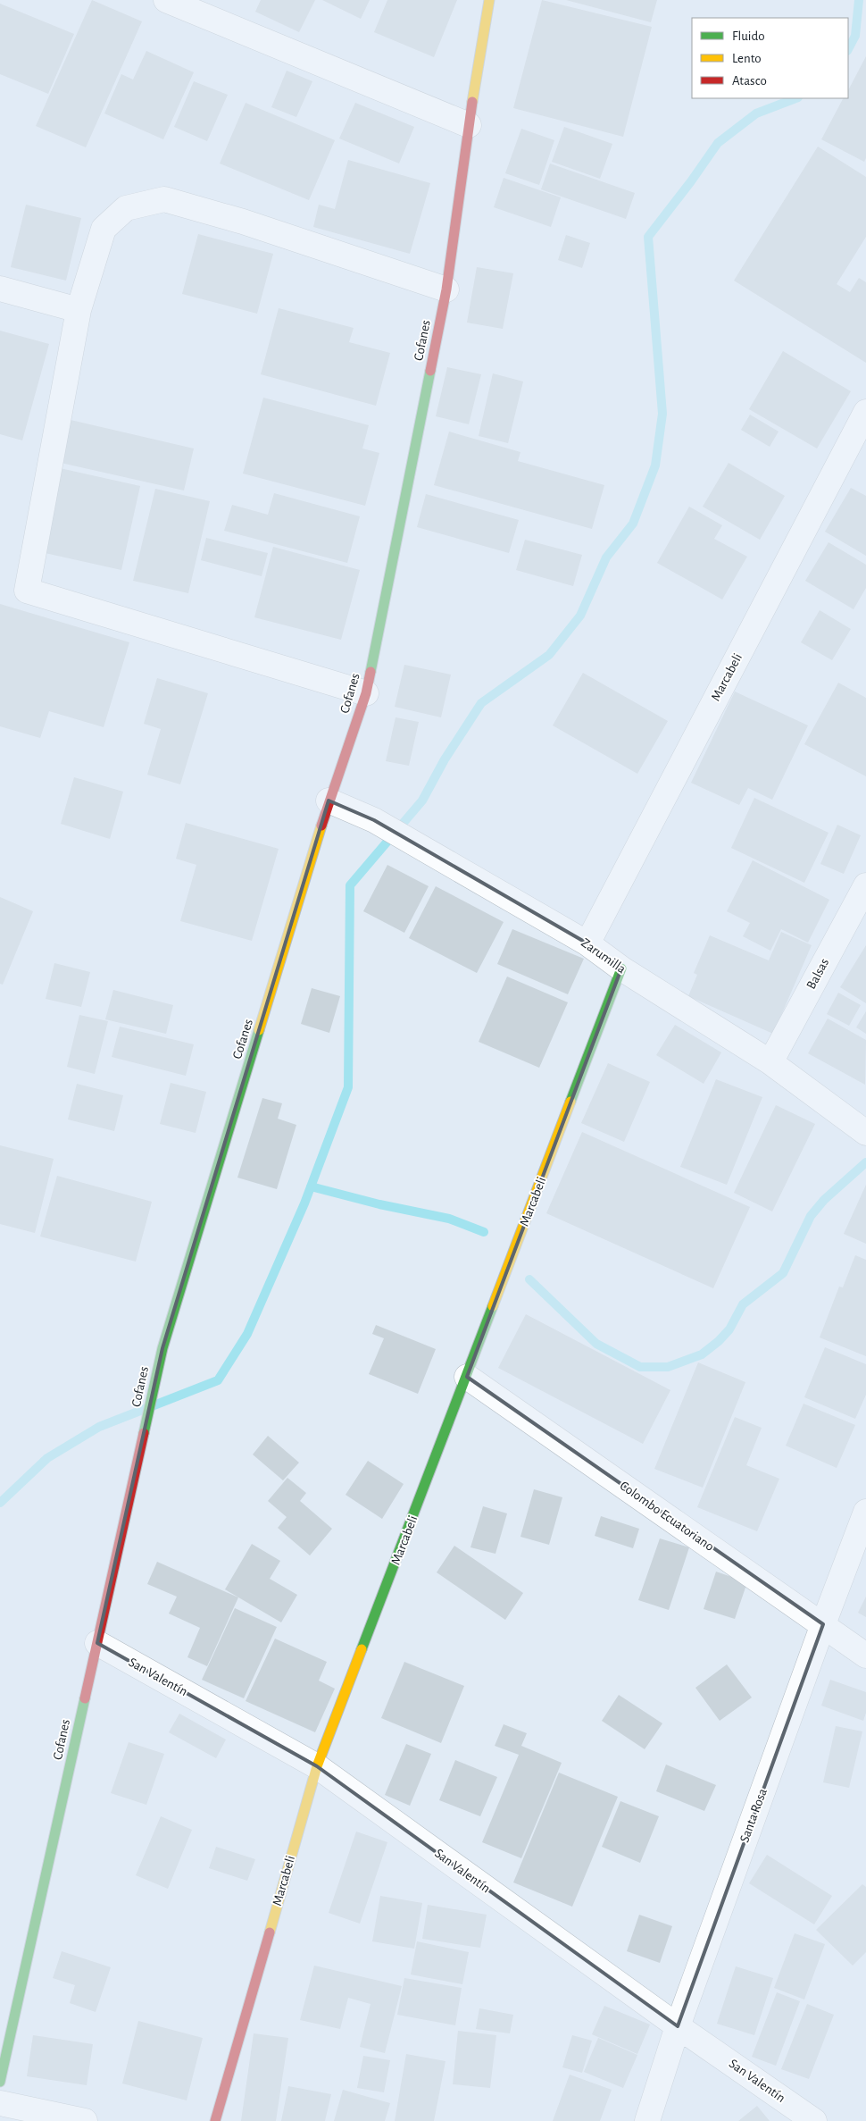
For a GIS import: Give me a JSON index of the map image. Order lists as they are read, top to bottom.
{
  "streets": {
    "street": [
      "Cofanes",
      "Marcabeli",
      "Zarumilla",
      "Balsas",
      "Colombo Ecuatoriano",
      "San Valentín",
      "Santa Rosa"
    ]
  },
  "crossings": [
    ["Cofanes", "Zarumilla"],
    ["Cofanes", "San Valentín"],
    ["Marcabeli", "Zarumilla"],
    ["Marcabeli", "Colombo Ecuatoriano"],
    ["Marcabeli", "San Valentín"],
    ["Zarumilla", "Balsas"],
    ["Colombo Ecuatoriano", "Santa Rosa"],
    ["San Valentín", "Santa Rosa"]
  ],
  "legend": ["Fluido", "Lento", "Atasco"]
}
